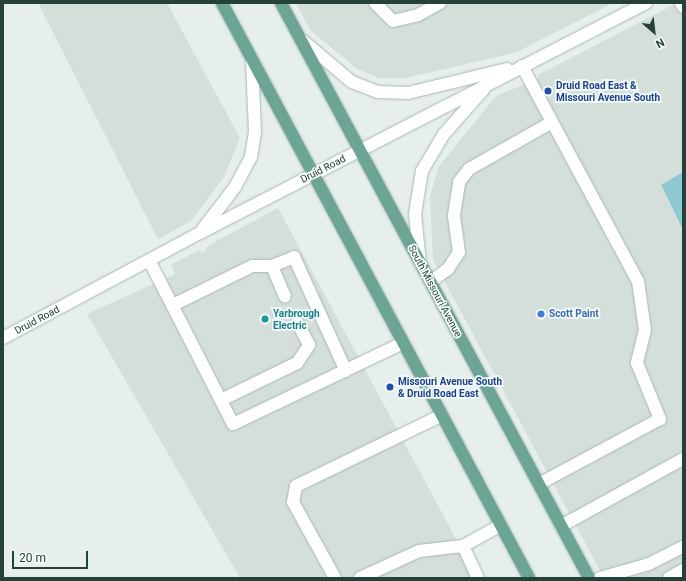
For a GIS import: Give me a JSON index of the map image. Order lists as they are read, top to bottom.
{
  "streets": {
    "main road": ["South Missouri Avenue"],
    "street": ["Druid Road"]
  },
  "crossings": [
    ["Druid Road", "South Missouri Avenue"]
  ],
  "places": [
    "Druid Road East & Missouri Avenue South",
    "Scott Paint",
    "Yarbrough Electric",
    "Missouri Avenue South & Druid Road East"
  ],
  "scale_bar": "20 m",
  "north": "bottom right"
}
